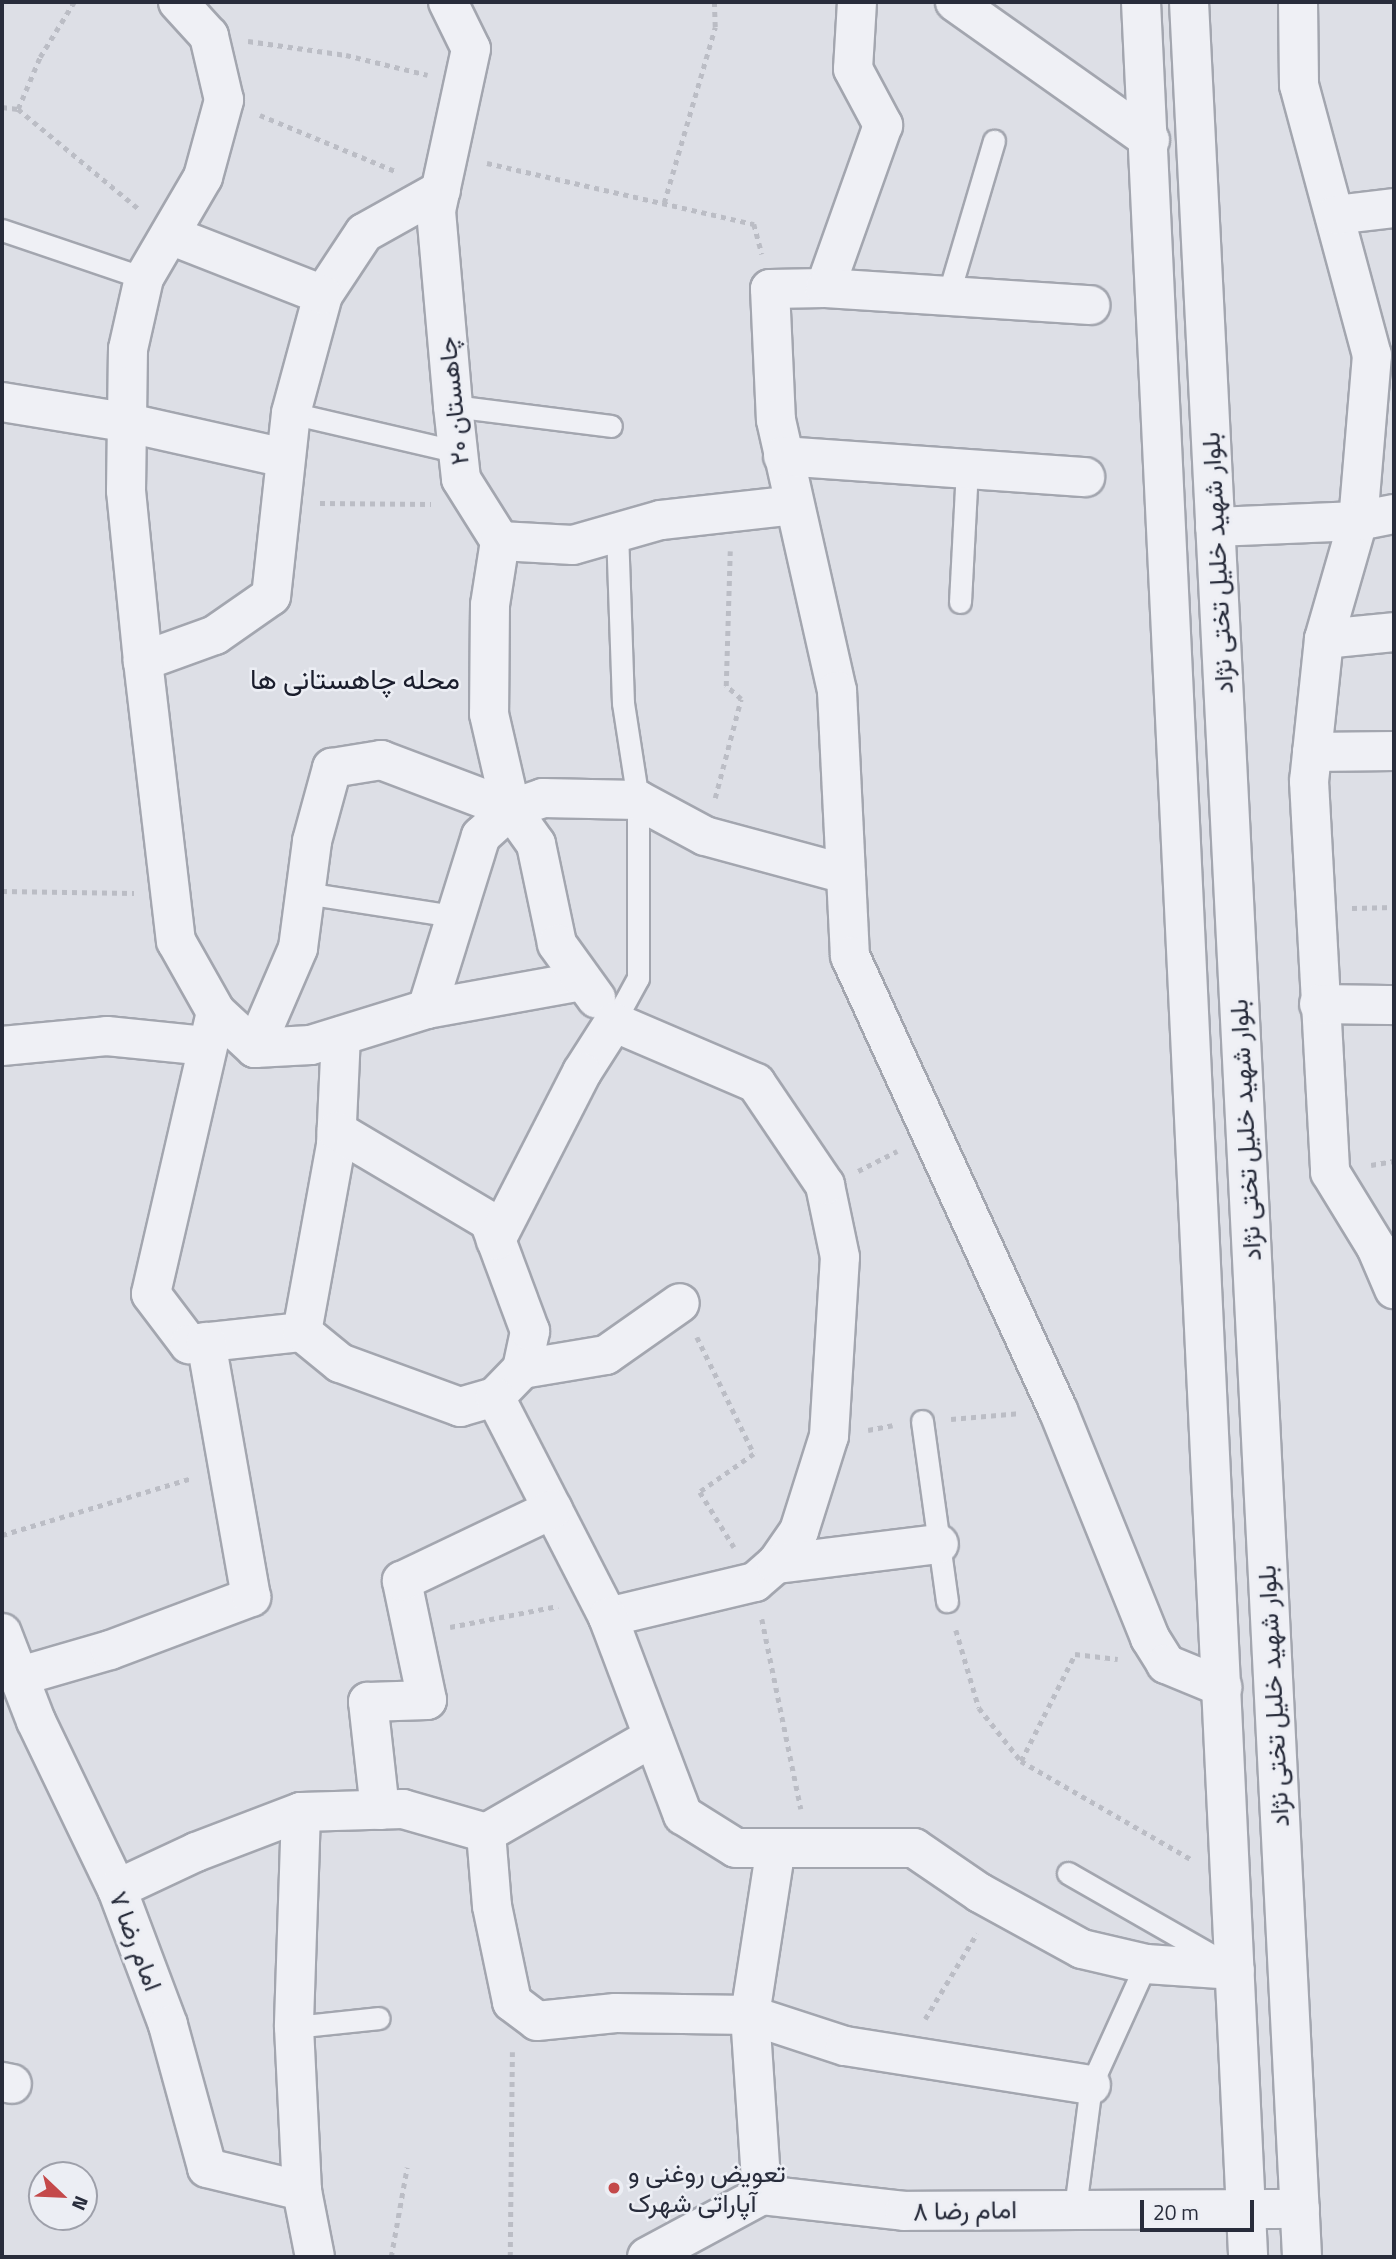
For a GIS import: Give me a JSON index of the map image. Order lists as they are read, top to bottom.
{
  "streets": {
    "street": [
      "چاهستان ۲۰",
      "بلوار شهید خلیل تختی نژاد",
      "امام رضا ۷",
      "امام رضا ۸"
    ]
  },
  "crossings": [
    ["بلوار شهید خلیل تختی نژاد", "امام رضا ۸"]
  ],
  "districts": ["محله چاهستانی ها"],
  "places": ["تعویض روغنی و آپاراتی شهرک"],
  "scale_bar": "20 m",
  "north": "bottom right"
}
